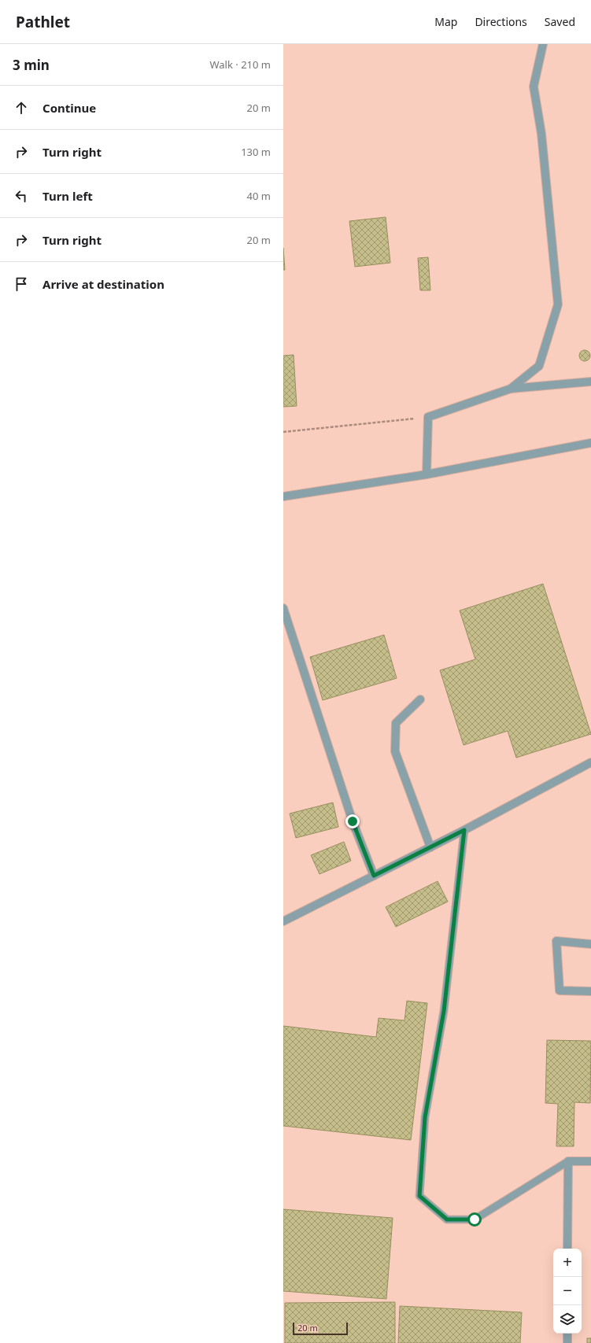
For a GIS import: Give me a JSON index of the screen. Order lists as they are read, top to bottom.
{
  "scale_bar": "20 m",
  "page": {
    "header": "Pathlet",
    "nav": ["Map", "Directions", "Saved"],
    "heading": ["3 min", "Walk · 210 m"],
    "list": [
      ["Continue", "20 m"],
      ["Turn right", "130 m"],
      ["Turn left", "40 m"],
      ["Turn right", "20 m"],
      "Arrive at destination"
    ],
    "map_buttons": ["+", "−"],
    "scale": "20 m"
  }
}
